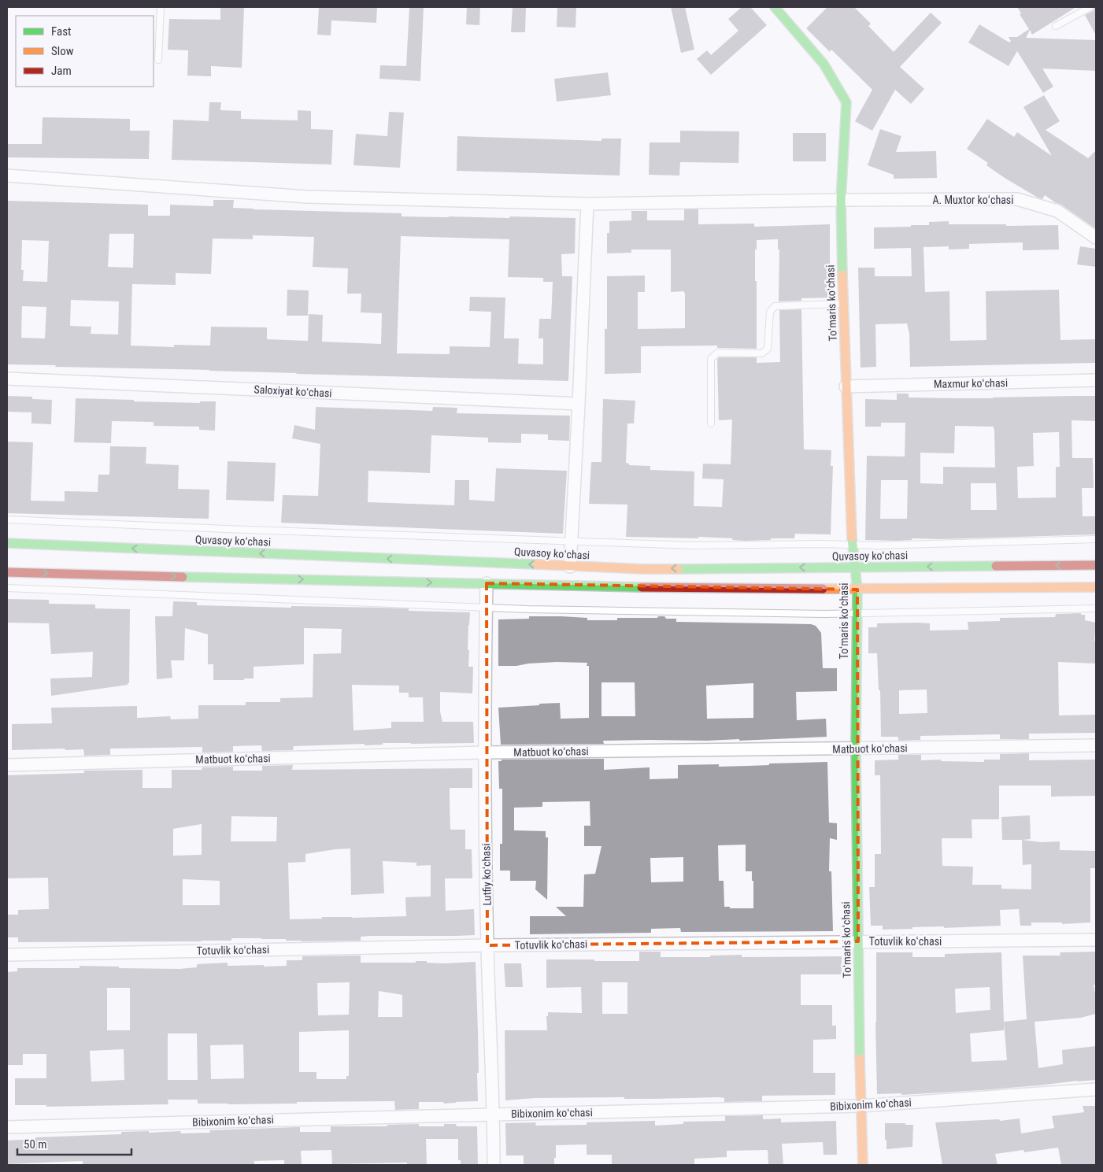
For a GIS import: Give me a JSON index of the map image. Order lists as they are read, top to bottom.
{
  "streets": {
    "main road": ["Toʻmaris koʻchasi", "Quvasoy koʻchasi"],
    "street": [
      "A. Muxtor koʻchasi",
      "Maxmur koʻchasi",
      "Saloxiyat koʻchasi",
      "Matbuot koʻchasi",
      "Lutfiy koʻchasi",
      "Totuvlik koʻchasi",
      "Bibixonim koʻchasi"
    ]
  },
  "crossings": [
    ["A. Muxtor koʻchasi", "Toʻmaris koʻchasi"],
    ["Toʻmaris koʻchasi", "Maxmur koʻchasi"],
    ["Toʻmaris koʻchasi", "Quvasoy koʻchasi"],
    ["Toʻmaris koʻchasi", "Matbuot koʻchasi"],
    ["Toʻmaris koʻchasi", "Totuvlik koʻchasi"],
    ["Toʻmaris koʻchasi", "Bibixonim koʻchasi"],
    ["Matbuot koʻchasi", "Lutfiy koʻchasi"],
    ["Lutfiy koʻchasi", "Totuvlik koʻchasi"],
    ["Lutfiy koʻchasi", "Bibixonim koʻchasi"]
  ],
  "legend": ["Fast", "Slow", "Jam"],
  "scale_bar": "50 m"
}
